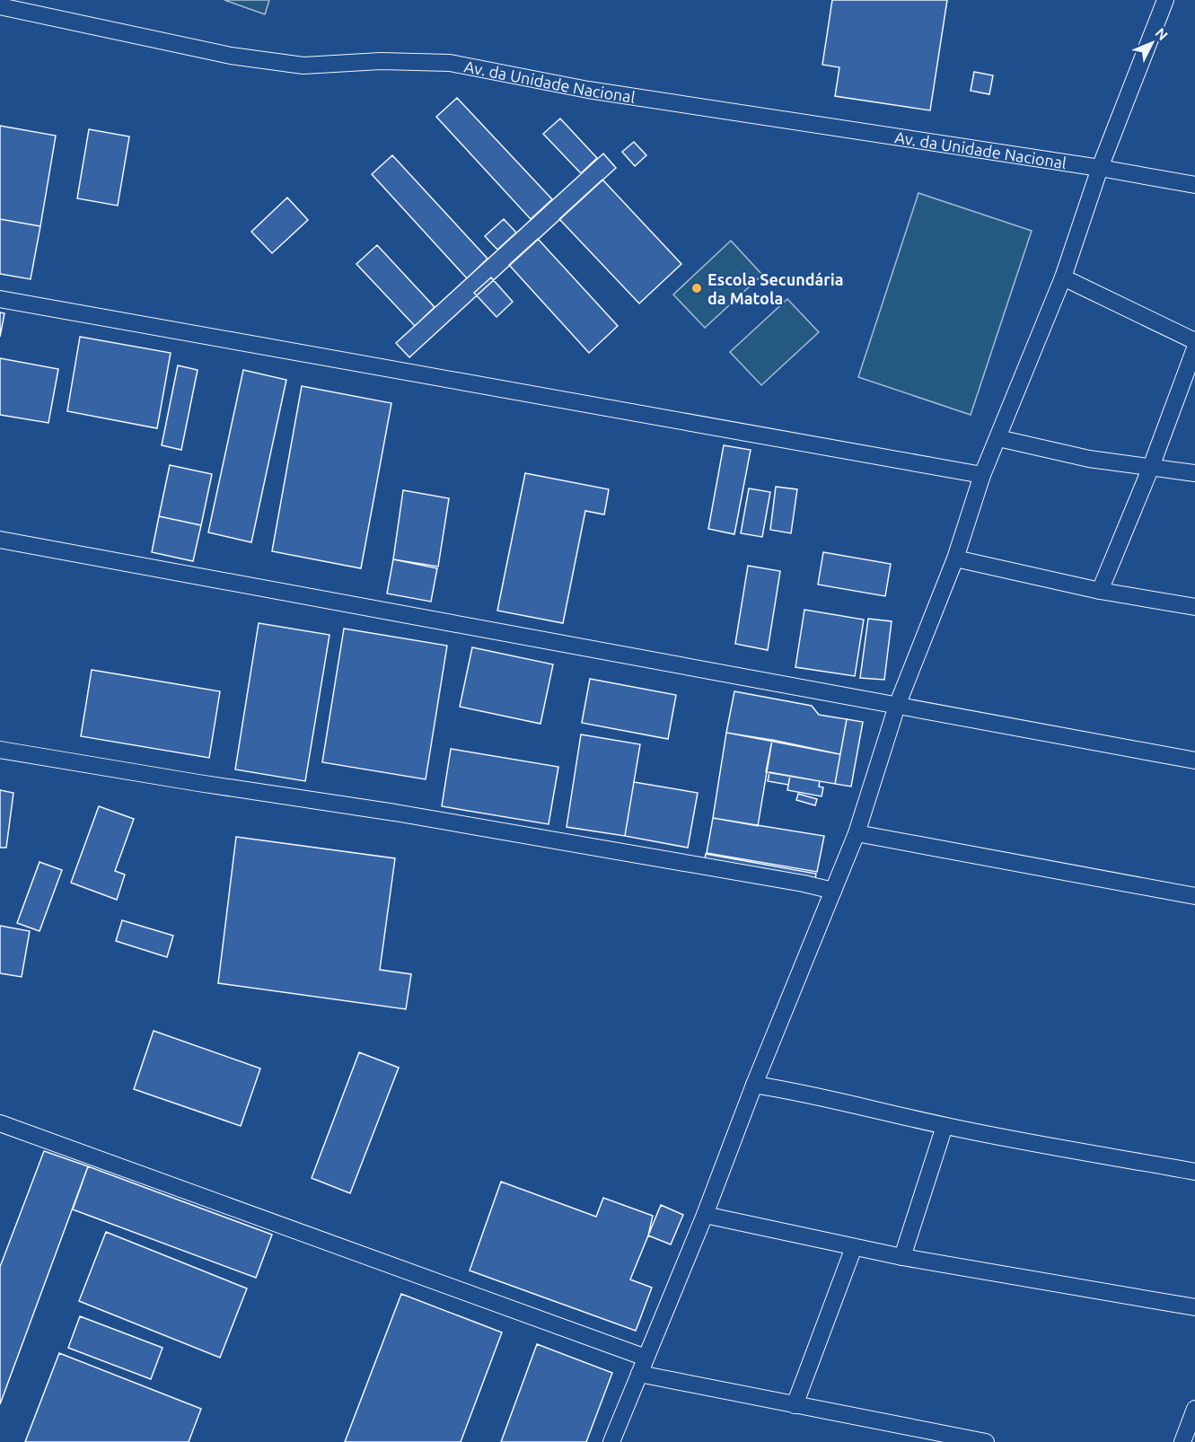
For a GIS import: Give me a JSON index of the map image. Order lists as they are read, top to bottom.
{
  "streets": {
    "street": ["Av. da Unidade Nacional"]
  },
  "places": ["Escola Secundária da Matola"],
  "north": "top right"
}
